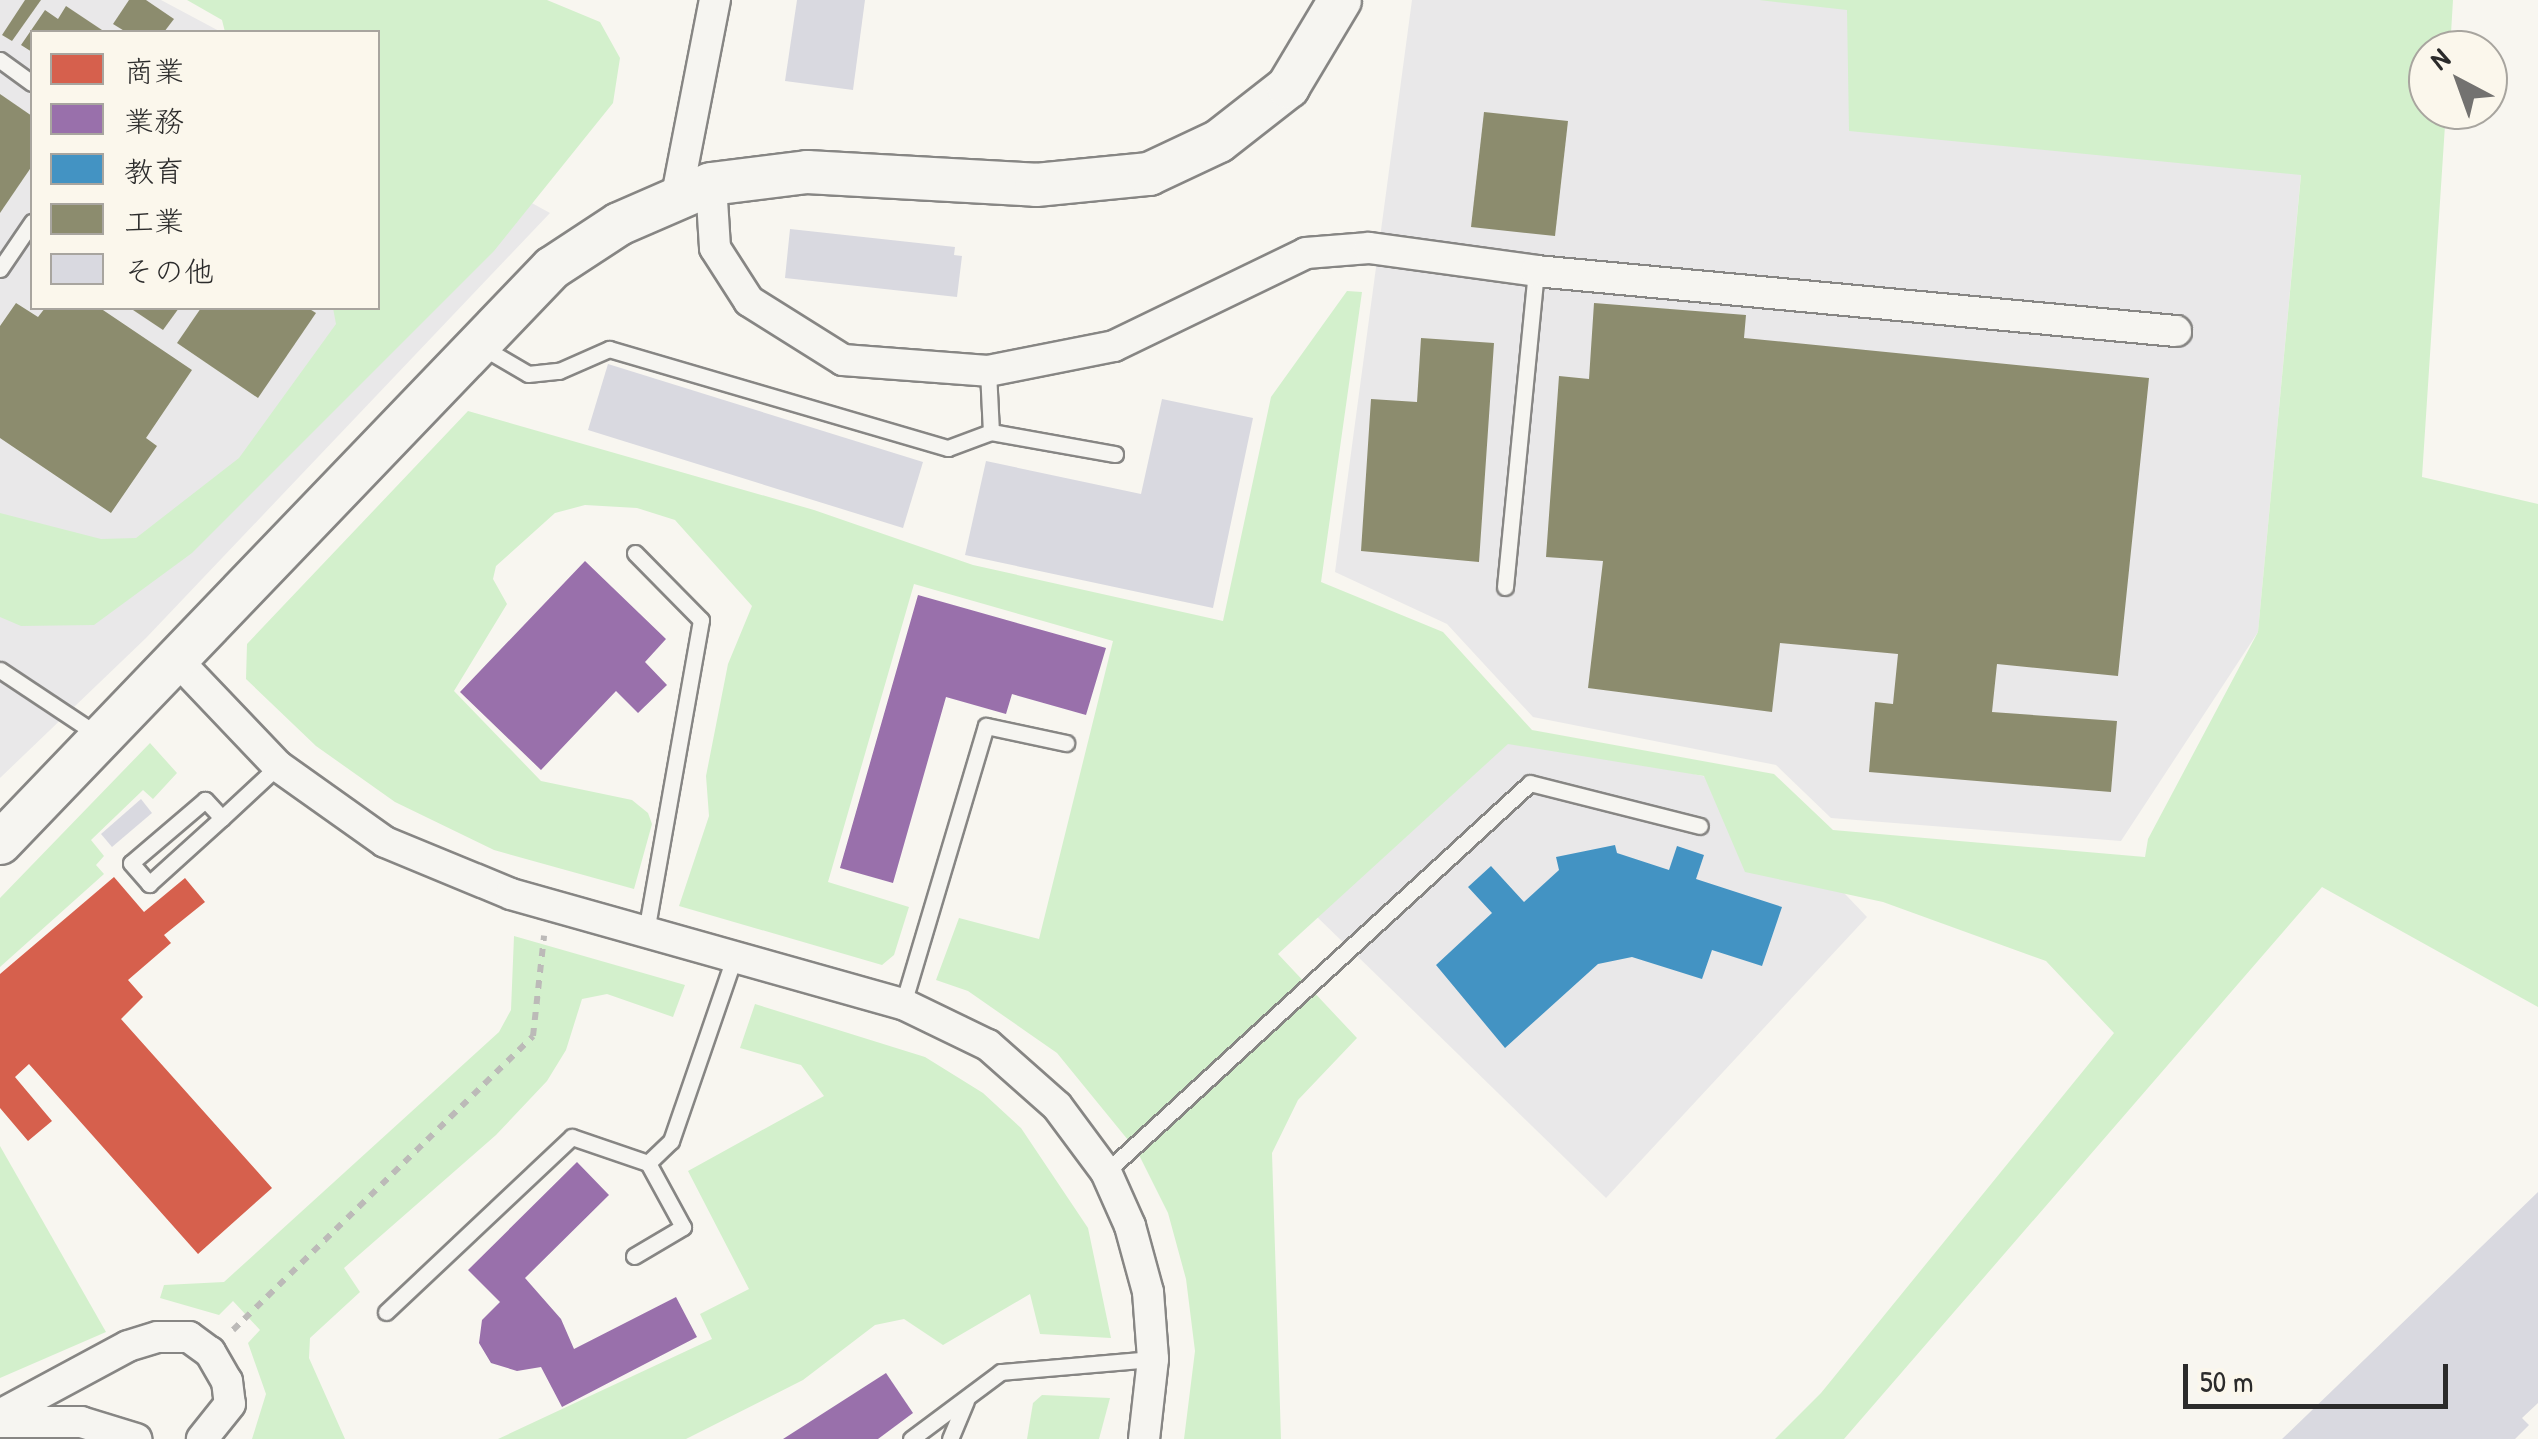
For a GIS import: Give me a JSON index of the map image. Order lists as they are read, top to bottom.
{
  "legend": [
    "商業",
    "業務",
    "教育",
    "工業",
    "その他"
  ],
  "scale_bar": "50 m",
  "north": "top left"
}
